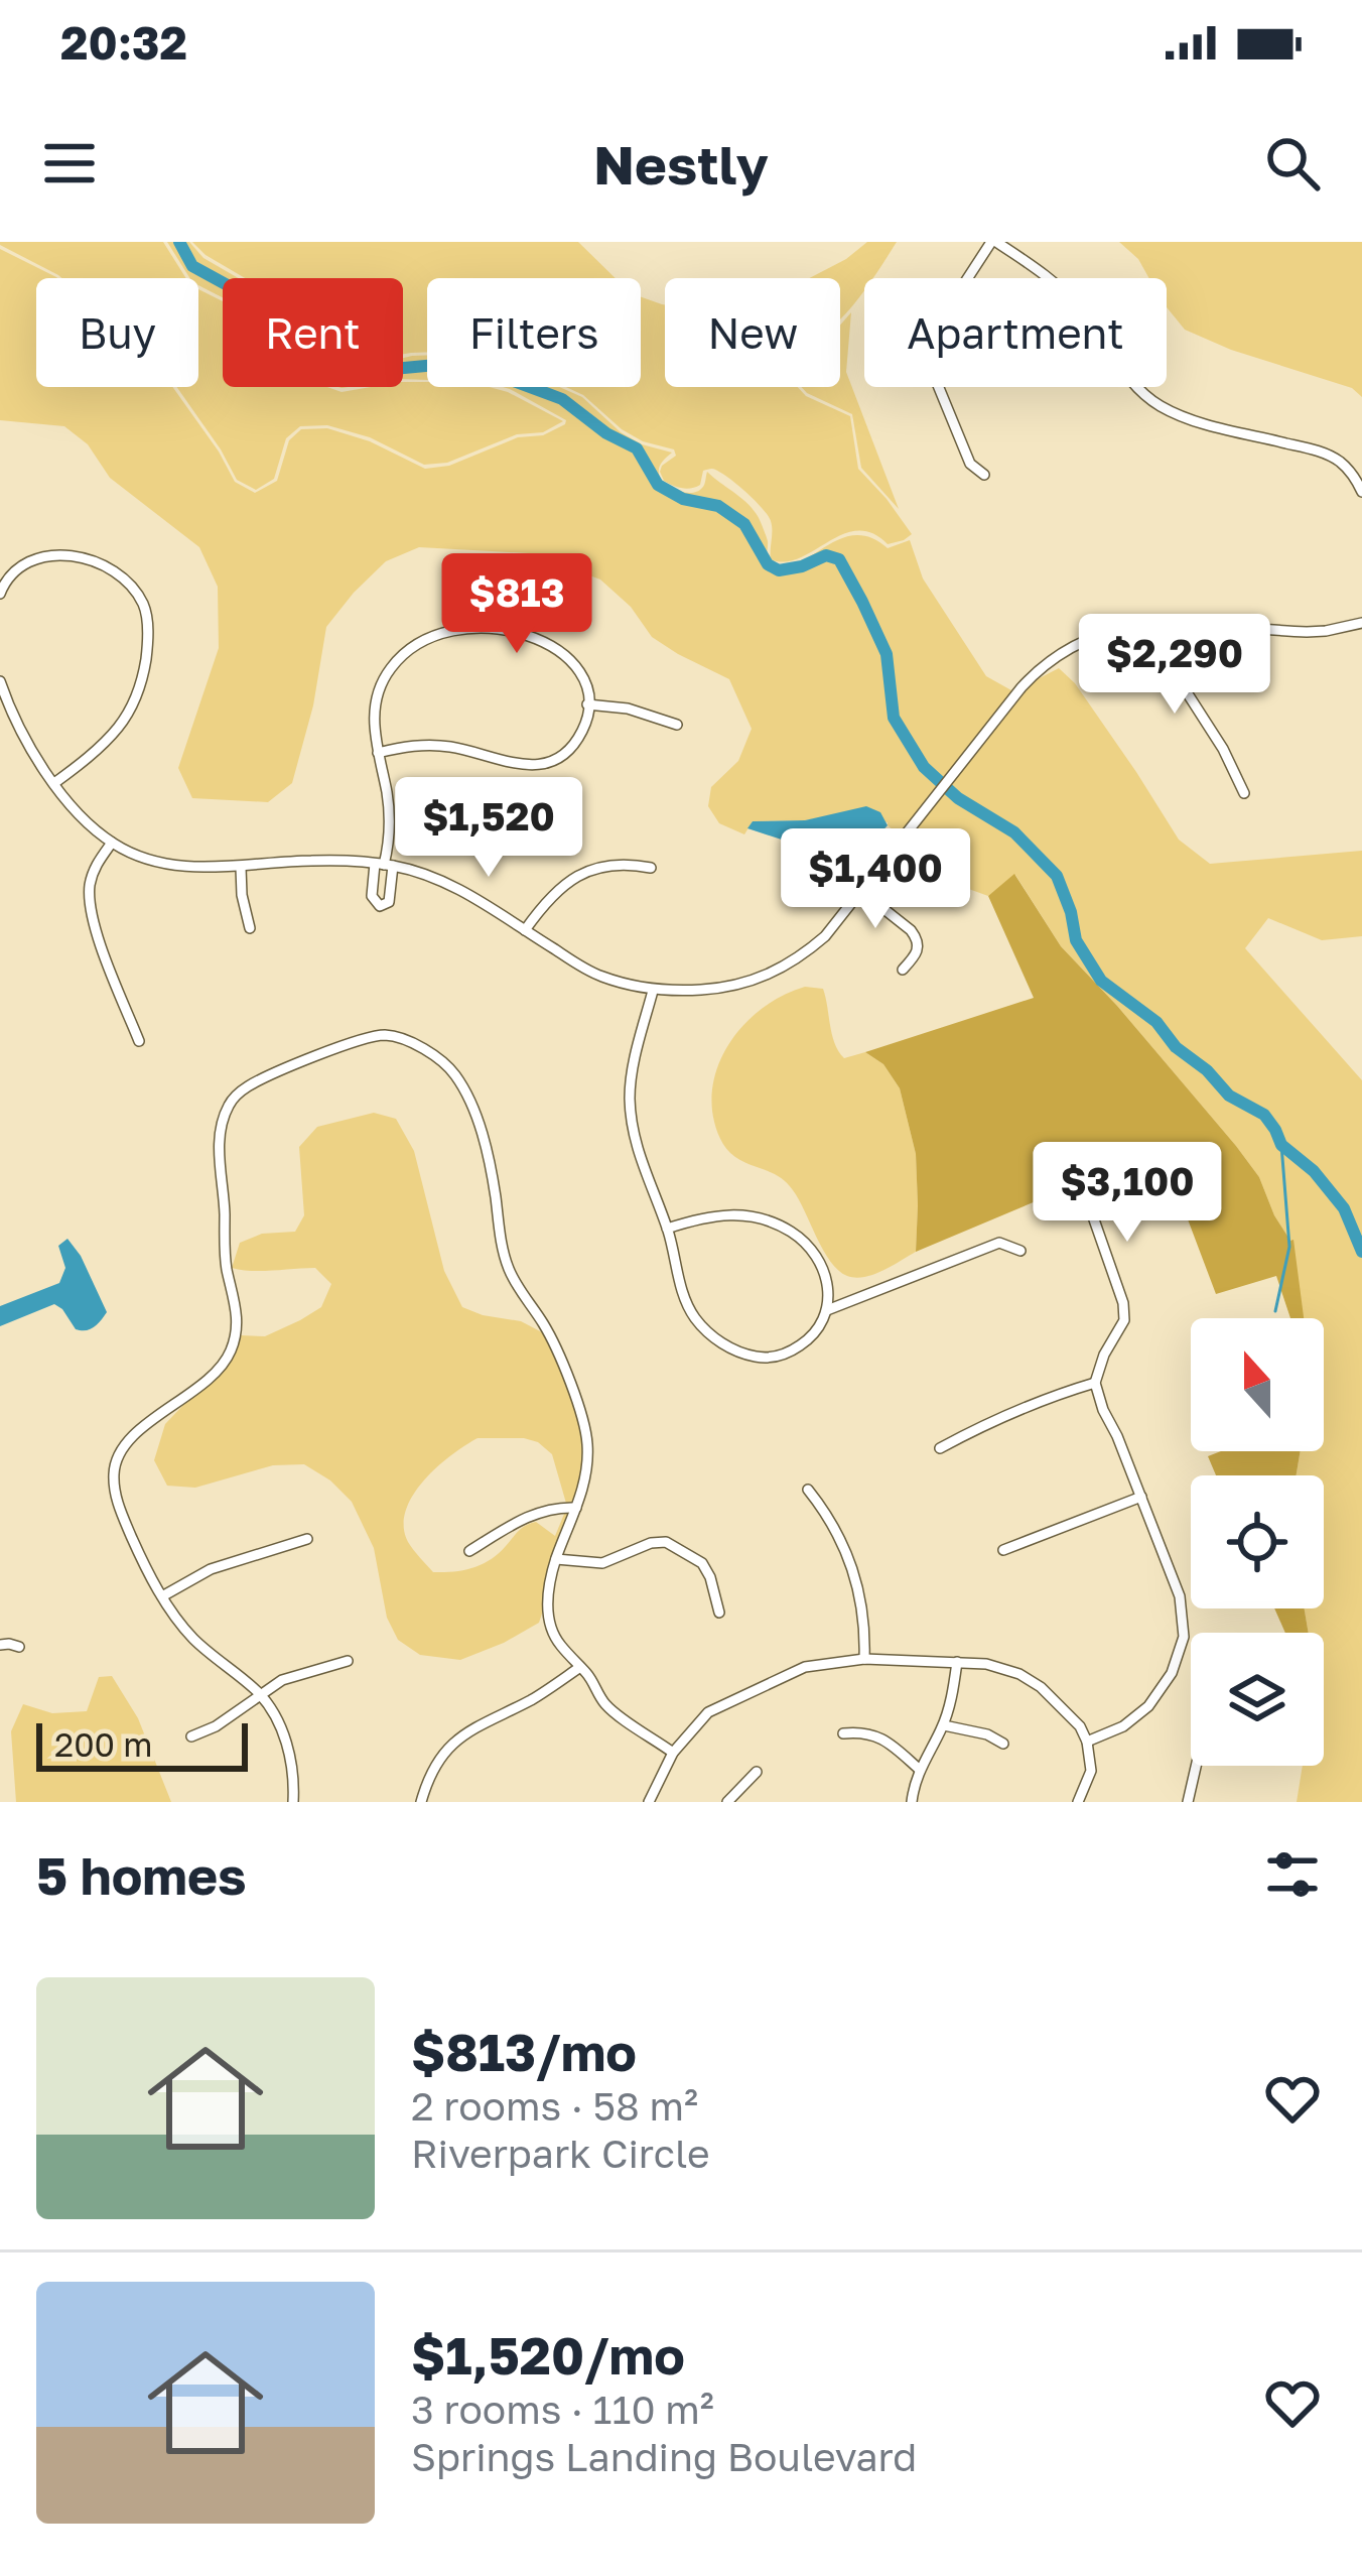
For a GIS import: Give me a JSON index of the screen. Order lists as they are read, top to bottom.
{
  "scale_bar": "200 m",
  "north": "top",
  "page": {
    "status": "20:32",
    "header": "Nestly",
    "chip": [
      "Buy",
      "Rent",
      "Filters",
      "New",
      "Apartment"
    ],
    "price": [
      "$813",
      "$2,290",
      "$1,520",
      "$1,400",
      "$3,100"
    ],
    "scale": "200 m",
    "heading": "5 homes",
    "list": [
      {
        "name": "$813/mo",
        "note": "2 rooms · 58 m² · Riverpark Circle"
      },
      {
        "name": "$1,520/mo",
        "note": "3 rooms · 110 m² · Springs Landing Boulevard"
      }
    ]
  }
}
